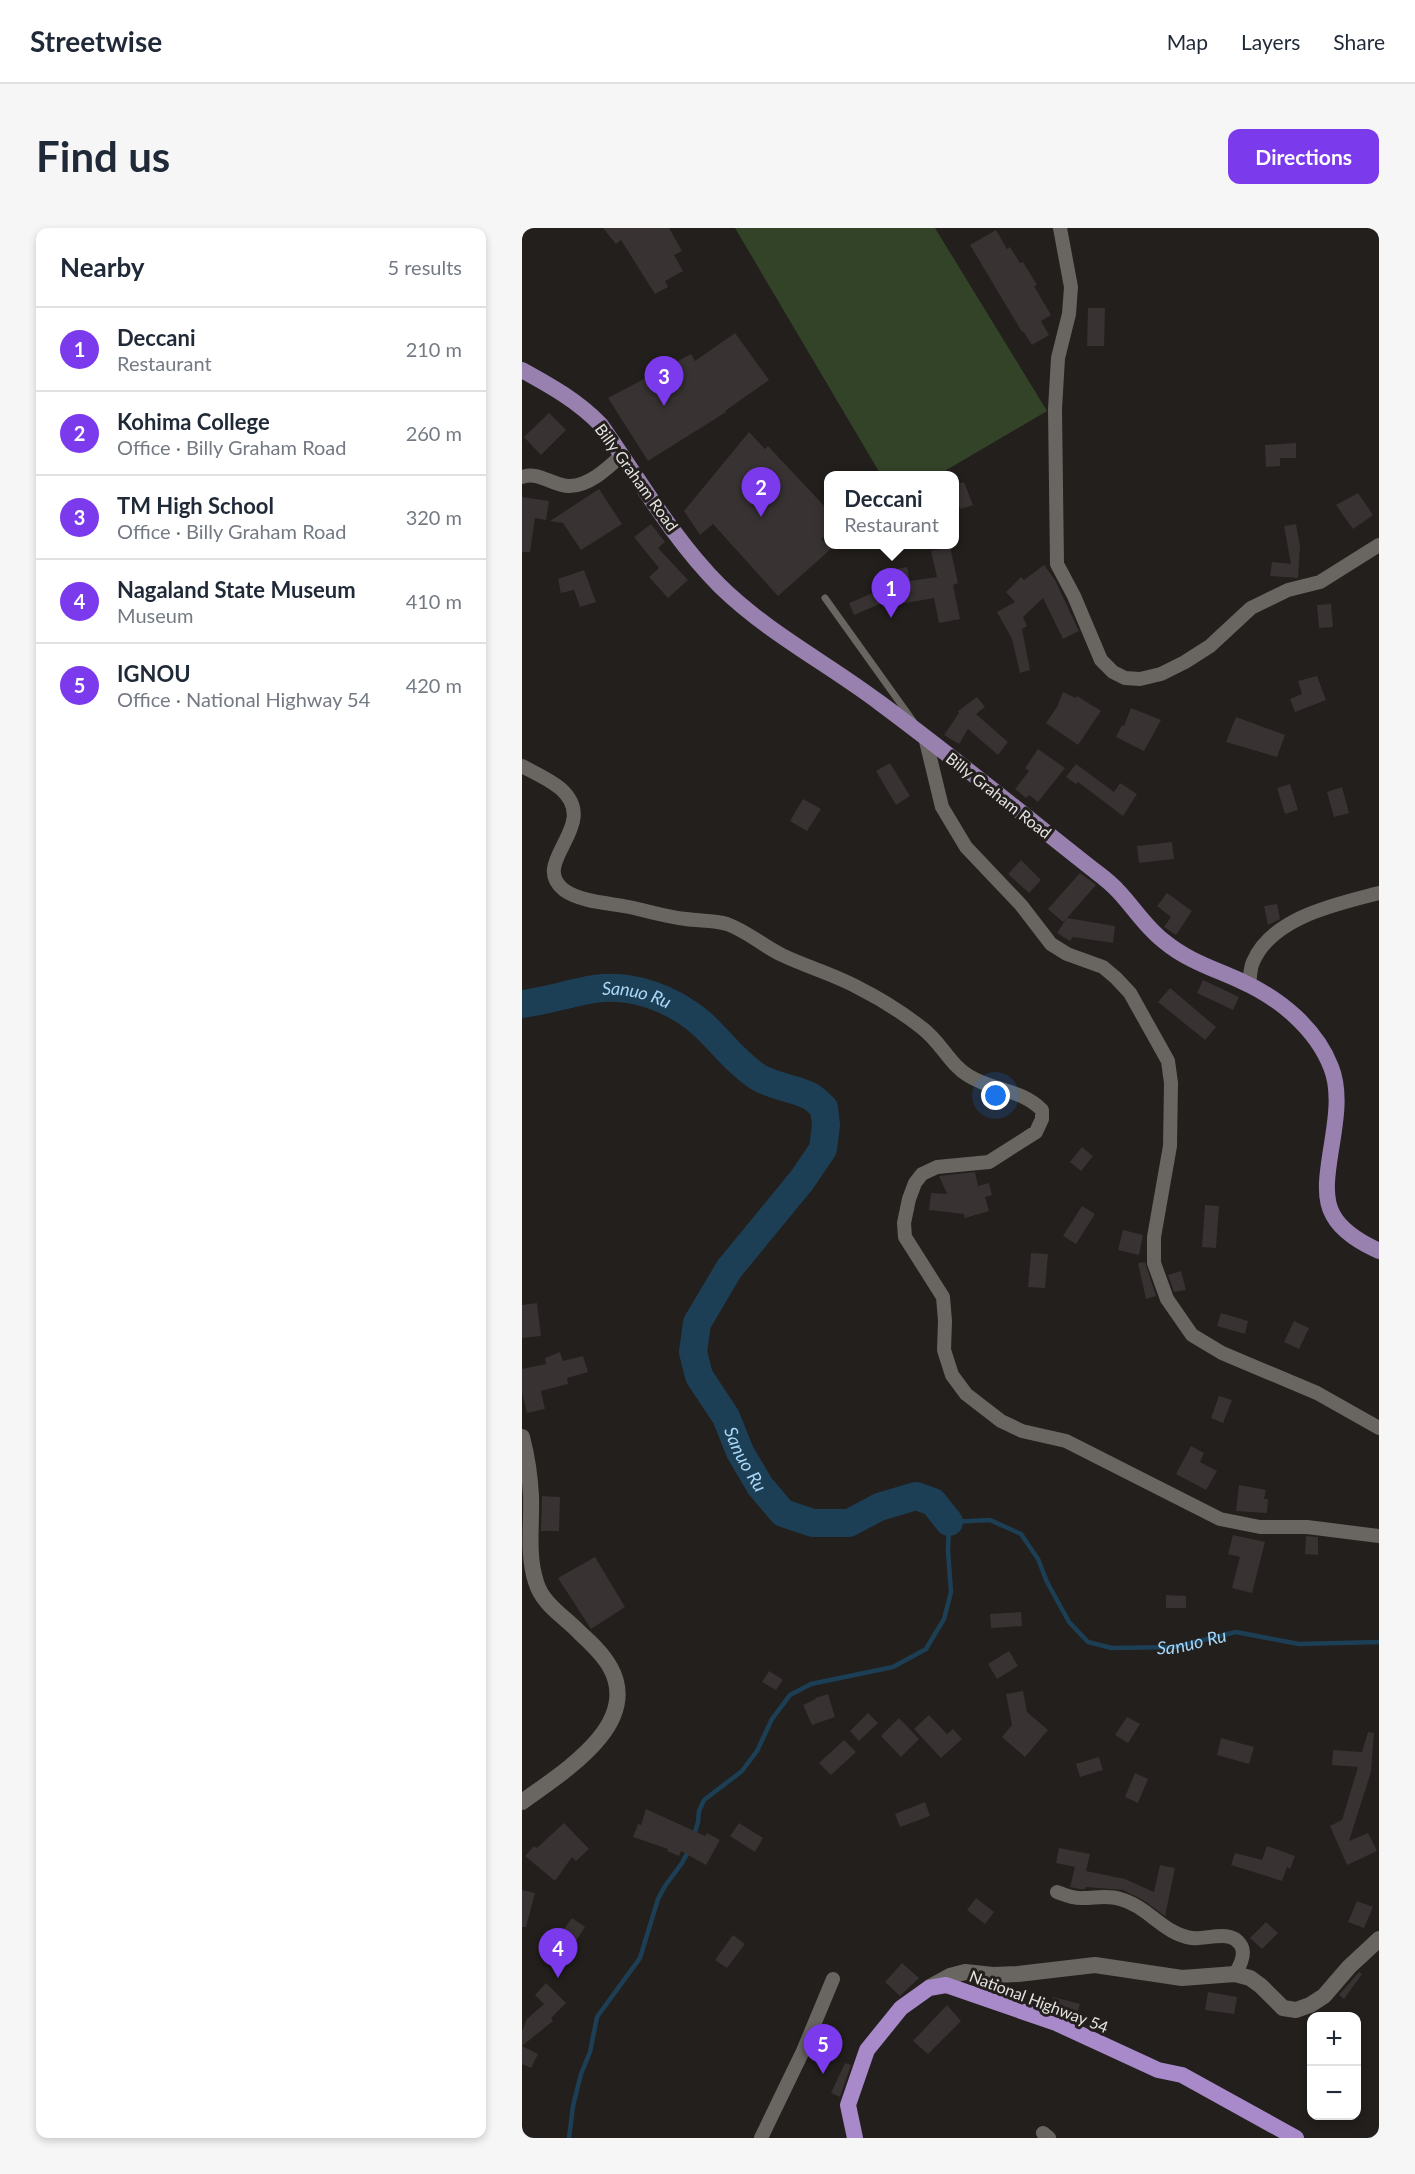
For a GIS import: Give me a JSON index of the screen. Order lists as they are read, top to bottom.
{
  "streets": {
    "highway": ["National Highway 54"],
    "main road": ["Billy Graham Road"]
  },
  "water": ["Sanuo Ru"],
  "page": {
    "header": "Streetwise",
    "nav": ["Map", "Layers", "Share"],
    "buttons": "Directions",
    "title": "Find us",
    "heading": ["Nearby", "5 results"],
    "list": [
      {
        "mark": "1",
        "name": "Deccani",
        "note": "Restaurant",
        "value": "210 m"
      },
      {
        "mark": "2",
        "name": "Kohima College",
        "note": "Office · Billy Graham Road",
        "value": "260 m"
      },
      {
        "mark": "3",
        "name": "TM High School",
        "note": "Office · Billy Graham Road",
        "value": "320 m"
      },
      {
        "mark": "4",
        "name": "Nagaland State Museum",
        "note": "Museum",
        "value": "410 m"
      },
      {
        "mark": "5",
        "name": "IGNOU",
        "note": "Office · National Highway 54",
        "value": "420 m"
      }
    ],
    "pins": [
      "3",
      "2",
      "1",
      "4",
      "5"
    ],
    "popup": ["Deccani", "Restaurant"],
    "map_buttons": ["+", "−"]
  }
}
